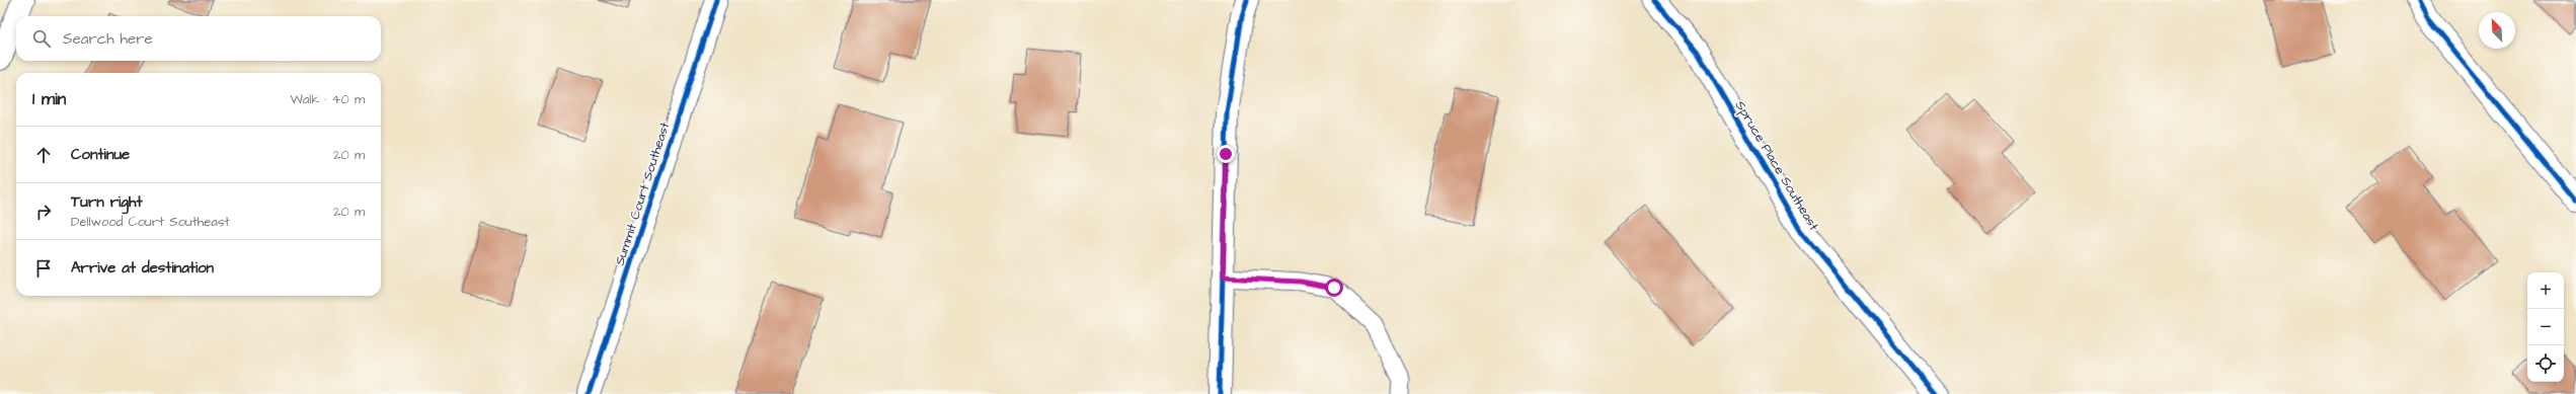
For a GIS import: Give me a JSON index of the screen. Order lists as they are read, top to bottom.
{
  "streets": {
    "street": ["Spruce Place Southeast", "Summit Court Southeast"]
  },
  "north": "top left",
  "page": {
    "search": "Search here",
    "heading": ["1 min", "Walk · 40 m"],
    "list": [
      ["Continue", "20 m"],
      ["Turn right", "Dellwood Court Southeast", "20 m"],
      "Arrive at destination"
    ],
    "map_buttons": ["+", "−"]
  }
}
